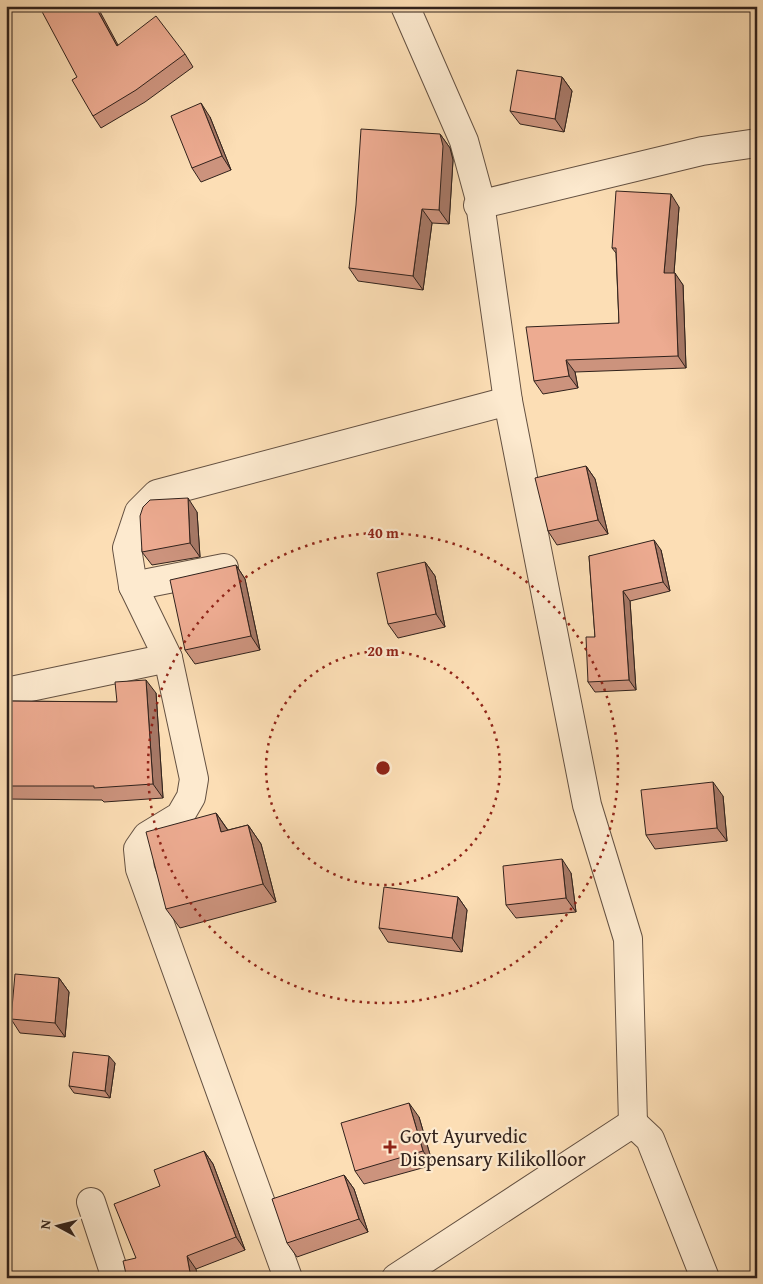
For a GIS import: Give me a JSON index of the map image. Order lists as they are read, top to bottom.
{
  "places": {
    "health": ["Govt Ayurvedic Dispensary Kilikolloor"]
  },
  "north": "left",
  "rings": ["40 m", "20 m"]
}
